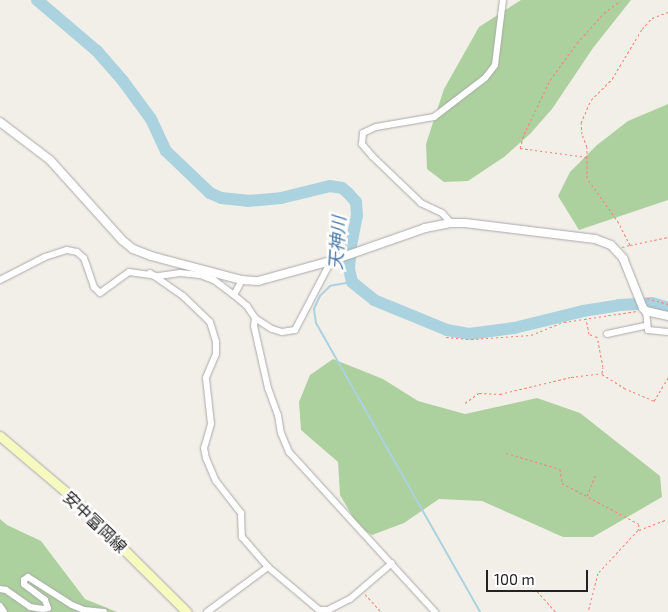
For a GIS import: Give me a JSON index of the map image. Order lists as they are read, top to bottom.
{
  "streets": {
    "main road": ["安中富岡線"]
  },
  "water": ["天神川"],
  "scale_bar": "100 m"
}
